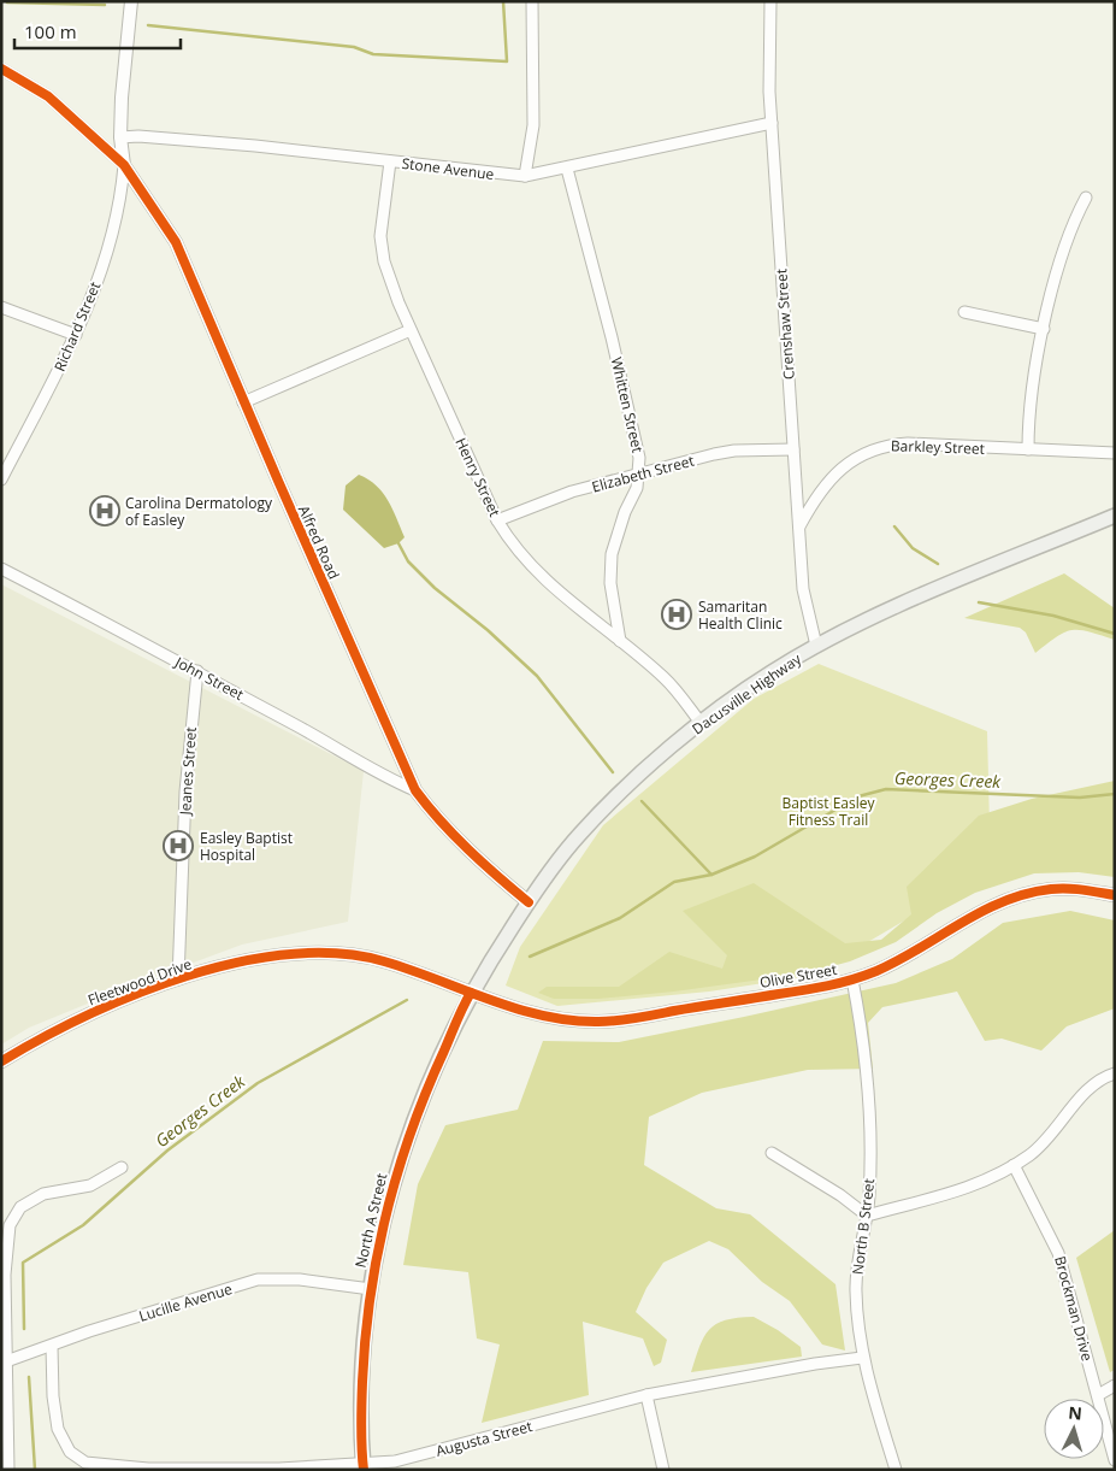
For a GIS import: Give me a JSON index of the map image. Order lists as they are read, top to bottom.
{
  "streets": {
    "main road": ["Dacusville Highway", "North A Street"],
    "street": [
      "Stone Avenue",
      "Crenshaw Street",
      "Richard Street",
      "Whitten Street",
      "Barkley Street",
      "Elizabeth Street",
      "Henry Street",
      "Alfred Road",
      "John Street",
      "Jeanes Street",
      "Olive Street",
      "Fleetwood Drive",
      "North B Street",
      "Lucille Avenue",
      "Brockman Drive",
      "Augusta Street"
    ]
  },
  "crossings": [
    ["Stone Avenue", "Crenshaw Street"],
    ["Stone Avenue", "Whitten Street"],
    ["Stone Avenue", "Henry Street"],
    ["Crenshaw Street", "Barkley Street"],
    ["Crenshaw Street", "Elizabeth Street"],
    ["Crenshaw Street", "Dacusville Highway"],
    ["Richard Street", "Alfred Road"],
    ["Whitten Street", "Elizabeth Street"],
    ["Whitten Street", "Henry Street"],
    ["Elizabeth Street", "Henry Street"],
    ["Henry Street", "Dacusville Highway"],
    ["Alfred Road", "John Street"],
    ["Alfred Road", "Dacusville Highway"],
    ["John Street", "Jeanes Street"],
    ["Dacusville Highway", "Olive Street"],
    ["Dacusville Highway", "Fleetwood Drive"],
    ["Dacusville Highway", "North A Street"],
    ["Jeanes Street", "Fleetwood Drive"],
    ["Olive Street", "Fleetwood Drive"],
    ["Olive Street", "North A Street"],
    ["Olive Street", "North B Street"],
    ["Fleetwood Drive", "North A Street"],
    ["North A Street", "Lucille Avenue"],
    ["North A Street", "Augusta Street"],
    ["North B Street", "Augusta Street"],
    ["Lucille Avenue", "Augusta Street"]
  ],
  "water": ["Georges Creek"],
  "parks": ["Baptist Easley Fitness Trail"],
  "places": {
    "hospital": ["Carolina Dermatology of Easley", "Samaritan Health Clinic", "Easley Baptist Hospital"]
  },
  "scale_bar": "100 m",
  "north": "top"
}
